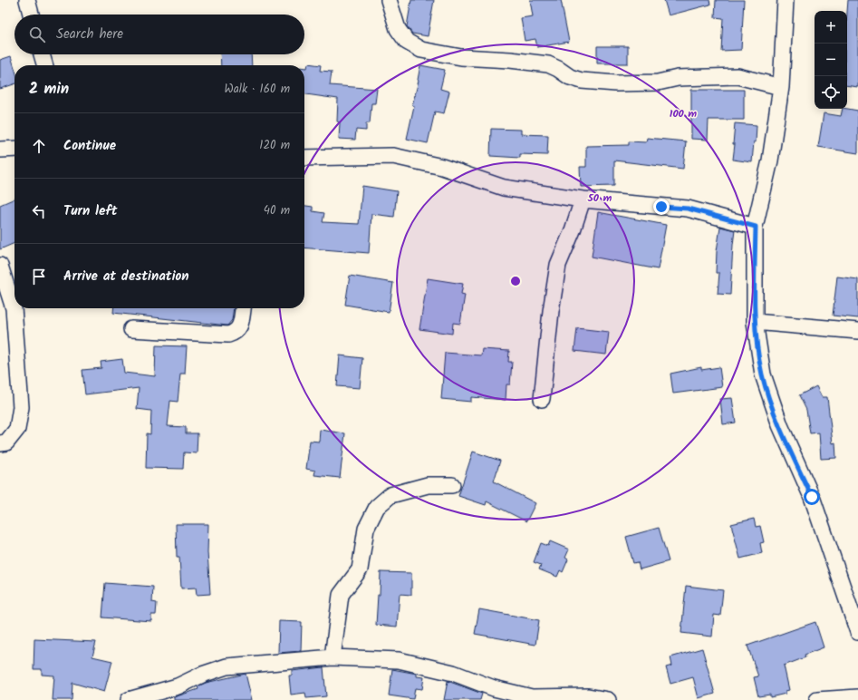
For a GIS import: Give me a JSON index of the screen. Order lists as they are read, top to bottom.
{
  "page": {
    "map_buttons": ["+", "−"],
    "search": "Search here",
    "heading": ["2 min", "Walk · 160 m"],
    "list": [
      ["Continue", "120 m"],
      ["Turn left", "40 m"],
      "Arrive at destination"
    ]
  },
  "rings": ["100 m", "50 m"]
}
